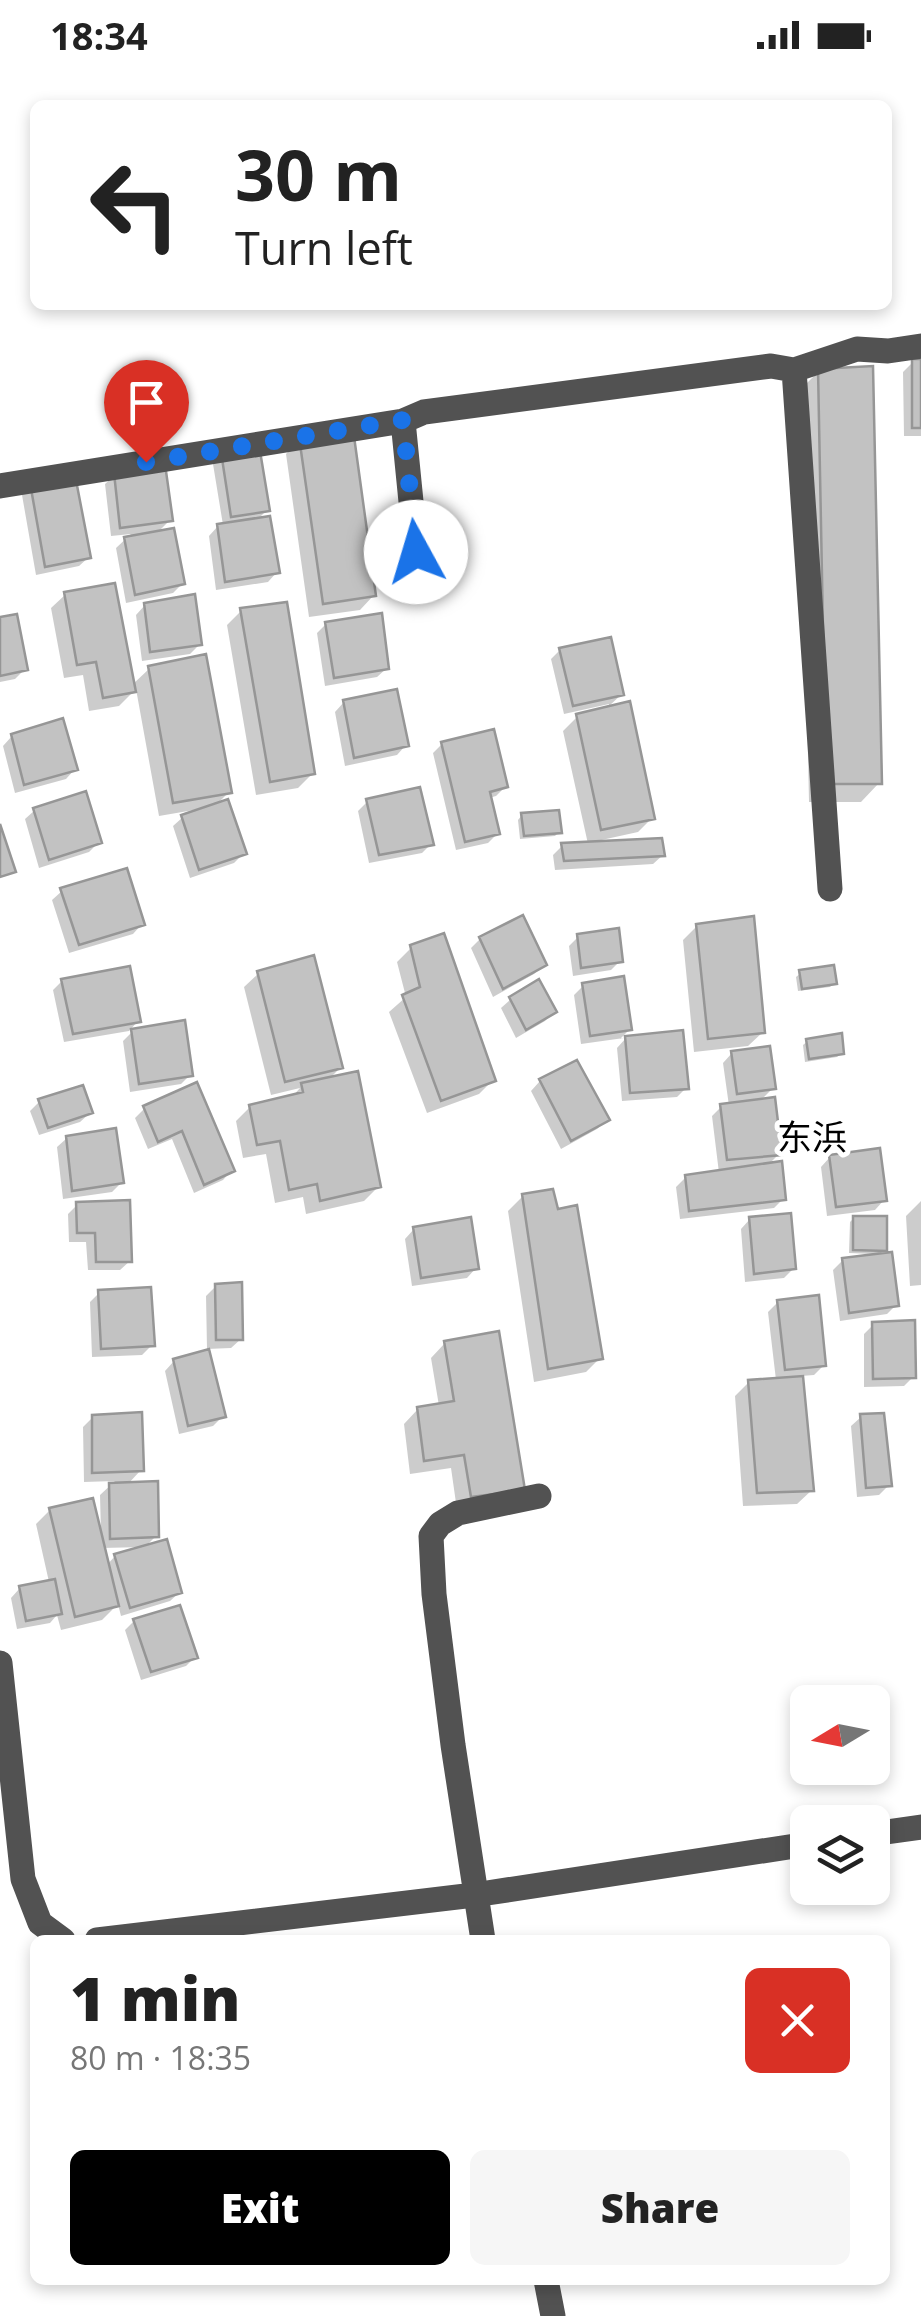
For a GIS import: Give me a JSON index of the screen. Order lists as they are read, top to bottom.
{
  "districts": ["东浜"],
  "north": "left",
  "page": {
    "status": "18:34",
    "turn": ["30 m", "Turn left"],
    "heading": ["1 min", "80 m · 18:35"],
    "buttons": ["Exit", "Share"]
  }
}
